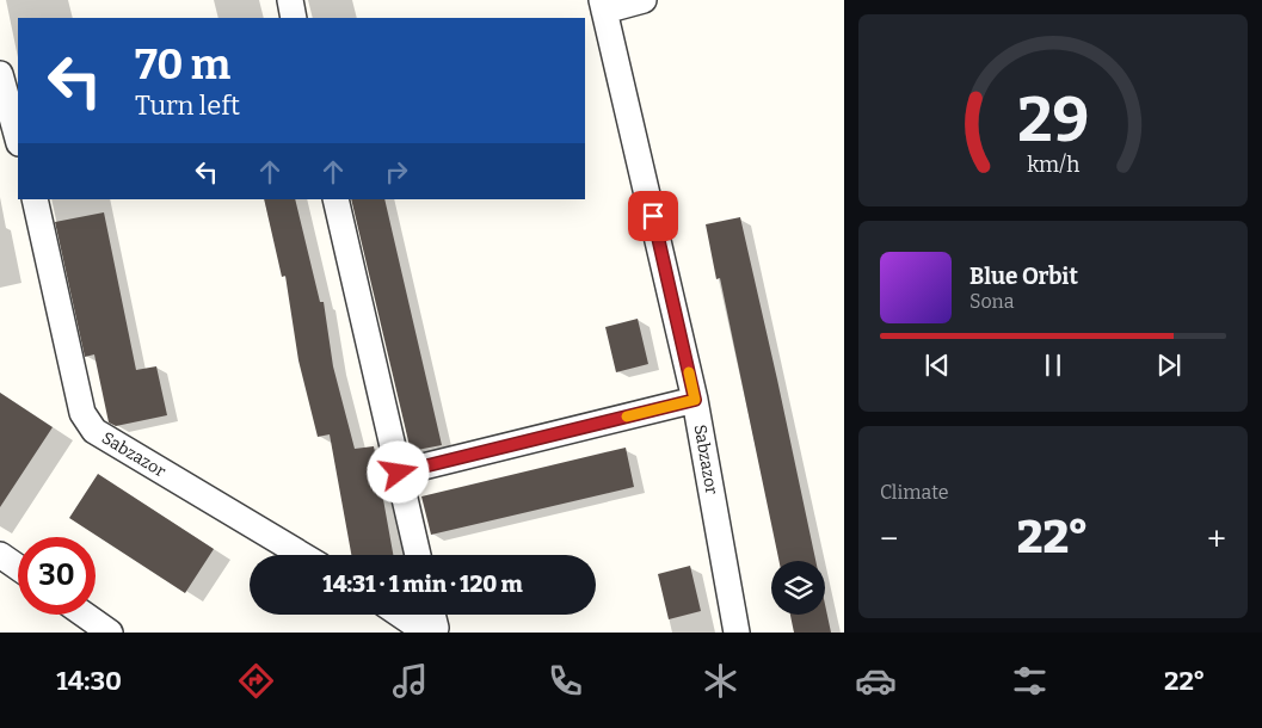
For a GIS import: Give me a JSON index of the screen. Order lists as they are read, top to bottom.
{
  "streets": {
    "street": ["Sabzazor"]
  },
  "page": {
    "turn": ["70 m", "Turn left"],
    "song": ["Blue Orbit", "Sona"],
    "tile": "Climate",
    "heat": ["−", "22°", "+"],
    "limit": "30",
    "trip": "14:31 · 1 min · 120 m",
    "tabs": ["14:30", "22°"],
    "gauge": ["29", "km/h"]
  }
}
